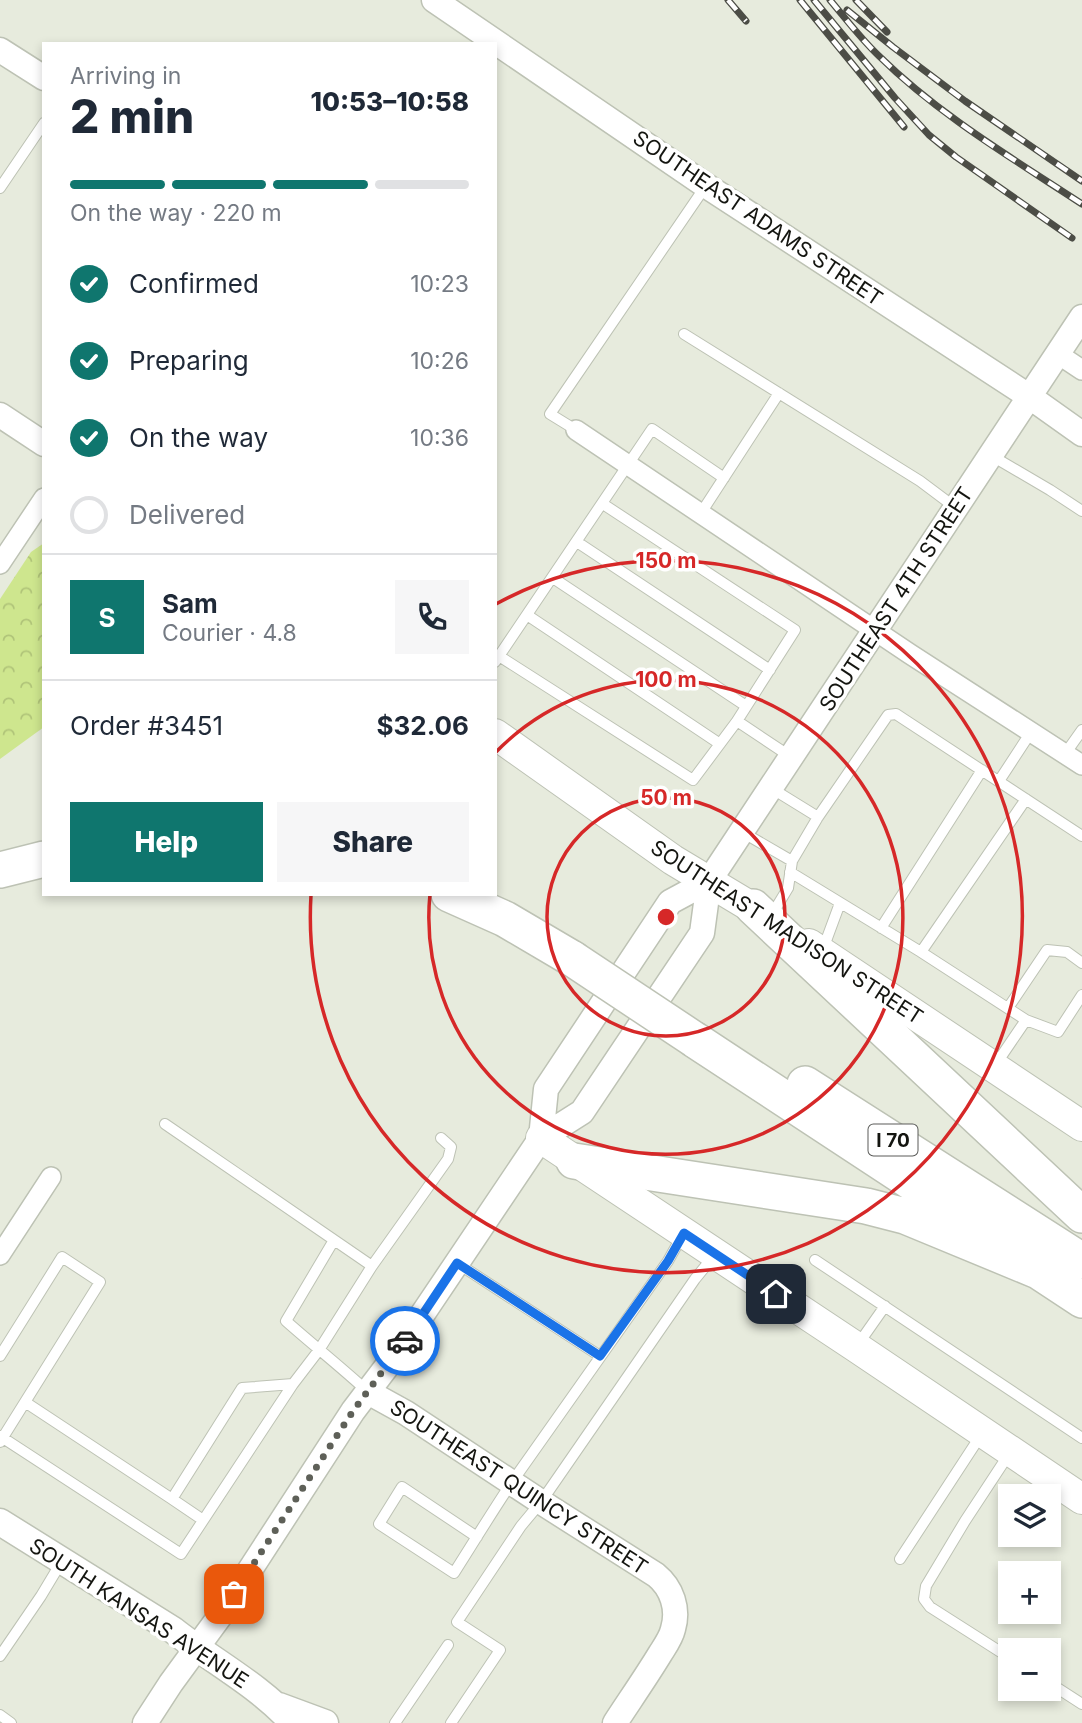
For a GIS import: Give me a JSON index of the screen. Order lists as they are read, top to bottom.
{
  "streets": {
    "highway": ["I 70"],
    "main road": ["SOUTHEAST MADISON STREET", "SOUTH KANSAS AVENUE"],
    "street": ["SOUTHEAST ADAMS STREET", "SOUTHEAST 4TH STREET", "SOUTHEAST QUINCY STREET"]
  },
  "crossings": [
    ["SOUTHEAST ADAMS STREET", "SOUTHEAST 4TH STREET"],
    ["SOUTHEAST 4TH STREET", "SOUTHEAST MADISON STREET"],
    ["SOUTHEAST 4TH STREET", "SOUTHEAST QUINCY STREET"],
    ["SOUTHEAST 4TH STREET", "SOUTH KANSAS AVENUE"]
  ],
  "page": {
    "heading": ["2 min", "Arriving in", "10:53–10:58"],
    "panel": [
      "Sam",
      "Courier · 4.8",
      "Order #3451",
      "$32.06"
    ],
    "bar": "On the way · 220 m",
    "list": [
      ["Confirmed", "10:23"],
      ["Preparing", "10:26"],
      ["On the way", "10:36"],
      "Delivered"
    ],
    "round": "S",
    "buttons": ["Help", "Share"],
    "map_buttons": ["+", "−"]
  },
  "rings": ["150 m", "100 m", "50 m"]
}
